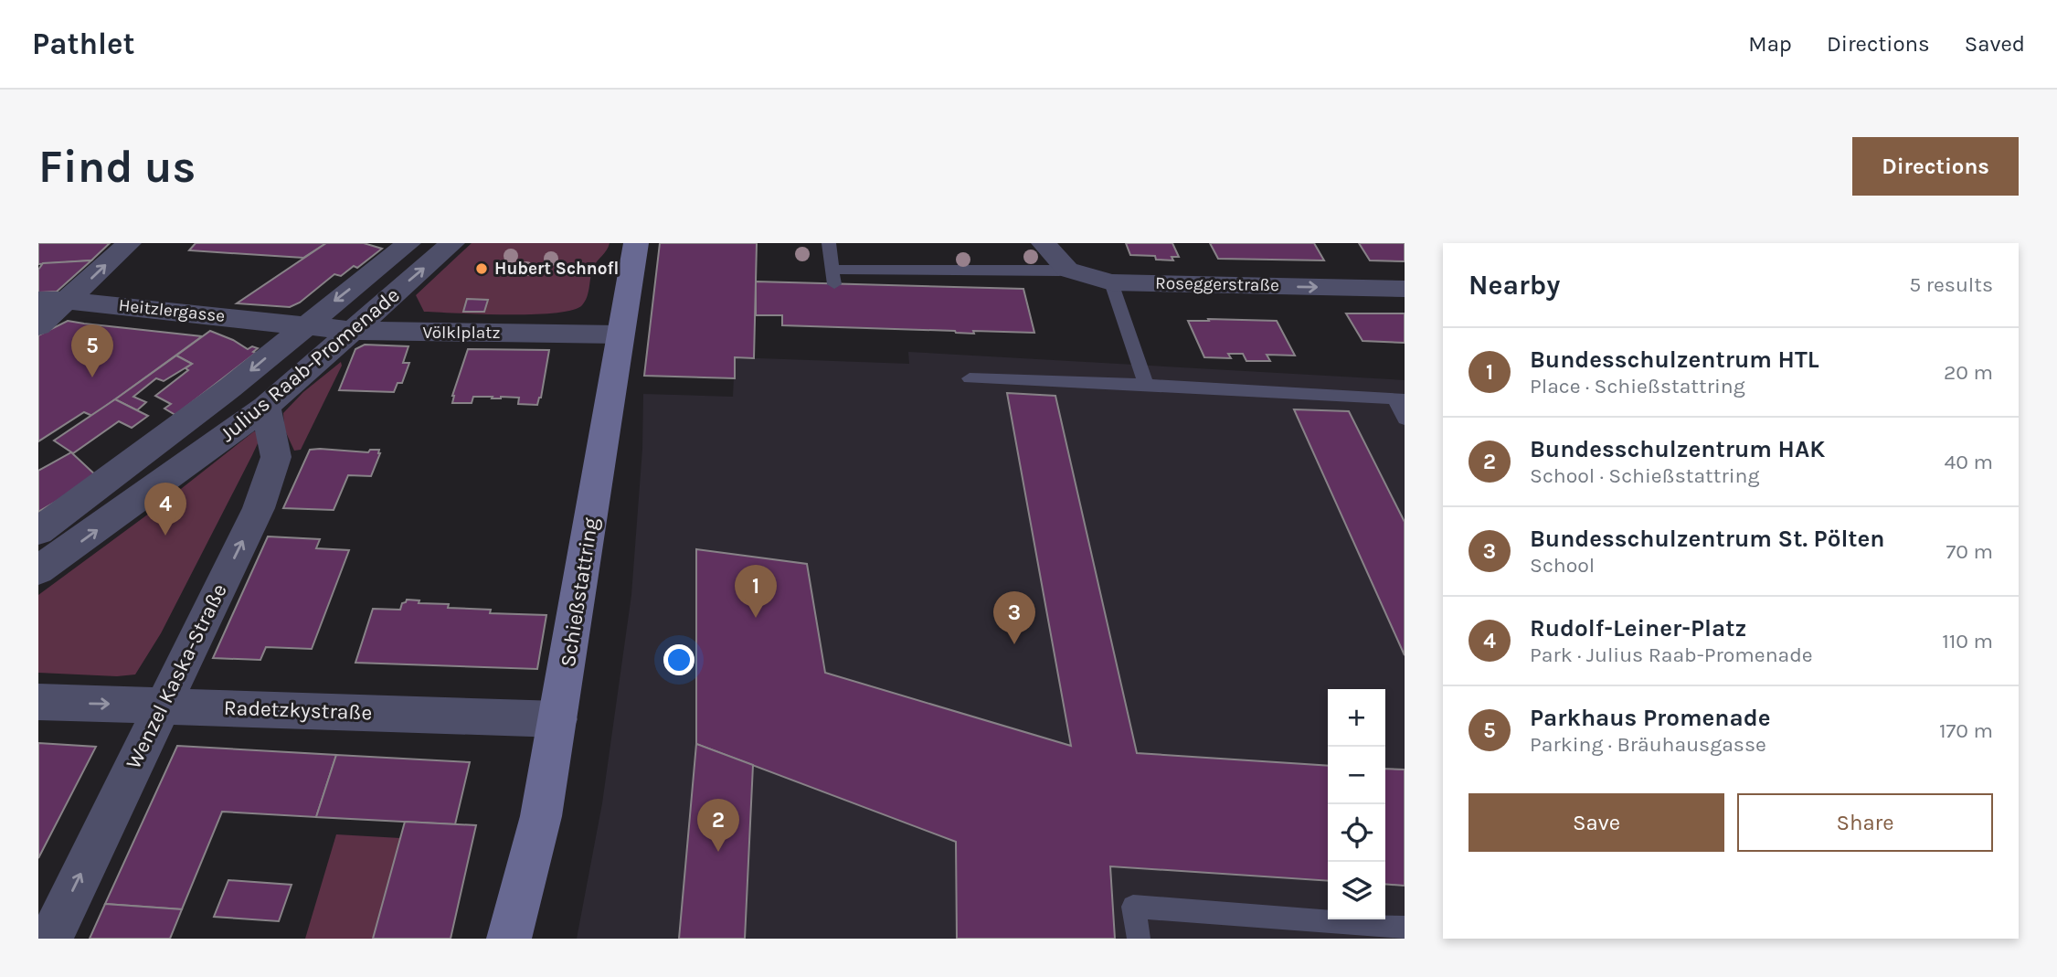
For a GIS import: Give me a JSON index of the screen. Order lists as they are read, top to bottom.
{
  "streets": {
    "main road": ["Schießstattring"],
    "street": [
      "Roseggerstraße",
      "Heitzlergasse",
      "Völklplatz",
      "Julius Raab-Promenade",
      "Wenzel Kaska-Straße",
      "Radetzkystraße"
    ]
  },
  "crossings": [
    ["Heitzlergasse", "Völklplatz"],
    ["Heitzlergasse", "Julius Raab-Promenade"],
    ["Völklplatz", "Julius Raab-Promenade"],
    ["Völklplatz", "Schießstattring"],
    ["Julius Raab-Promenade", "Wenzel Kaska-Straße"],
    ["Schießstattring", "Radetzkystraße"],
    ["Wenzel Kaska-Straße", "Radetzkystraße"]
  ],
  "one_way": ["Roseggerstraße", "Wenzel Kaska-Straße"],
  "places": ["Hubert Schnofl"],
  "page": {
    "header": "Pathlet",
    "nav": ["Map", "Directions", "Saved"],
    "buttons": [
      "Directions",
      ["Save", "Share"]
    ],
    "title": "Find us",
    "heading": ["Nearby", "5 results"],
    "pins": [
      "5",
      "4",
      "1",
      "3",
      "2"
    ],
    "list": [
      {
        "mark": "1",
        "name": "Bundesschulzentrum HTL",
        "note": "Place · Schießstattring",
        "value": "20 m"
      },
      {
        "mark": "2",
        "name": "Bundesschulzentrum HAK",
        "note": "School · Schießstattring",
        "value": "40 m"
      },
      {
        "mark": "3",
        "name": "Bundesschulzentrum St. Pölten",
        "note": "School",
        "value": "70 m"
      },
      {
        "mark": "4",
        "name": "Rudolf-Leiner-Platz",
        "note": "Park · Julius Raab-Promenade",
        "value": "110 m"
      },
      {
        "mark": "5",
        "name": "Parkhaus Promenade",
        "note": "Parking · Bräuhausgasse",
        "value": "170 m"
      }
    ],
    "map_buttons": ["+", "−"]
  }
}
